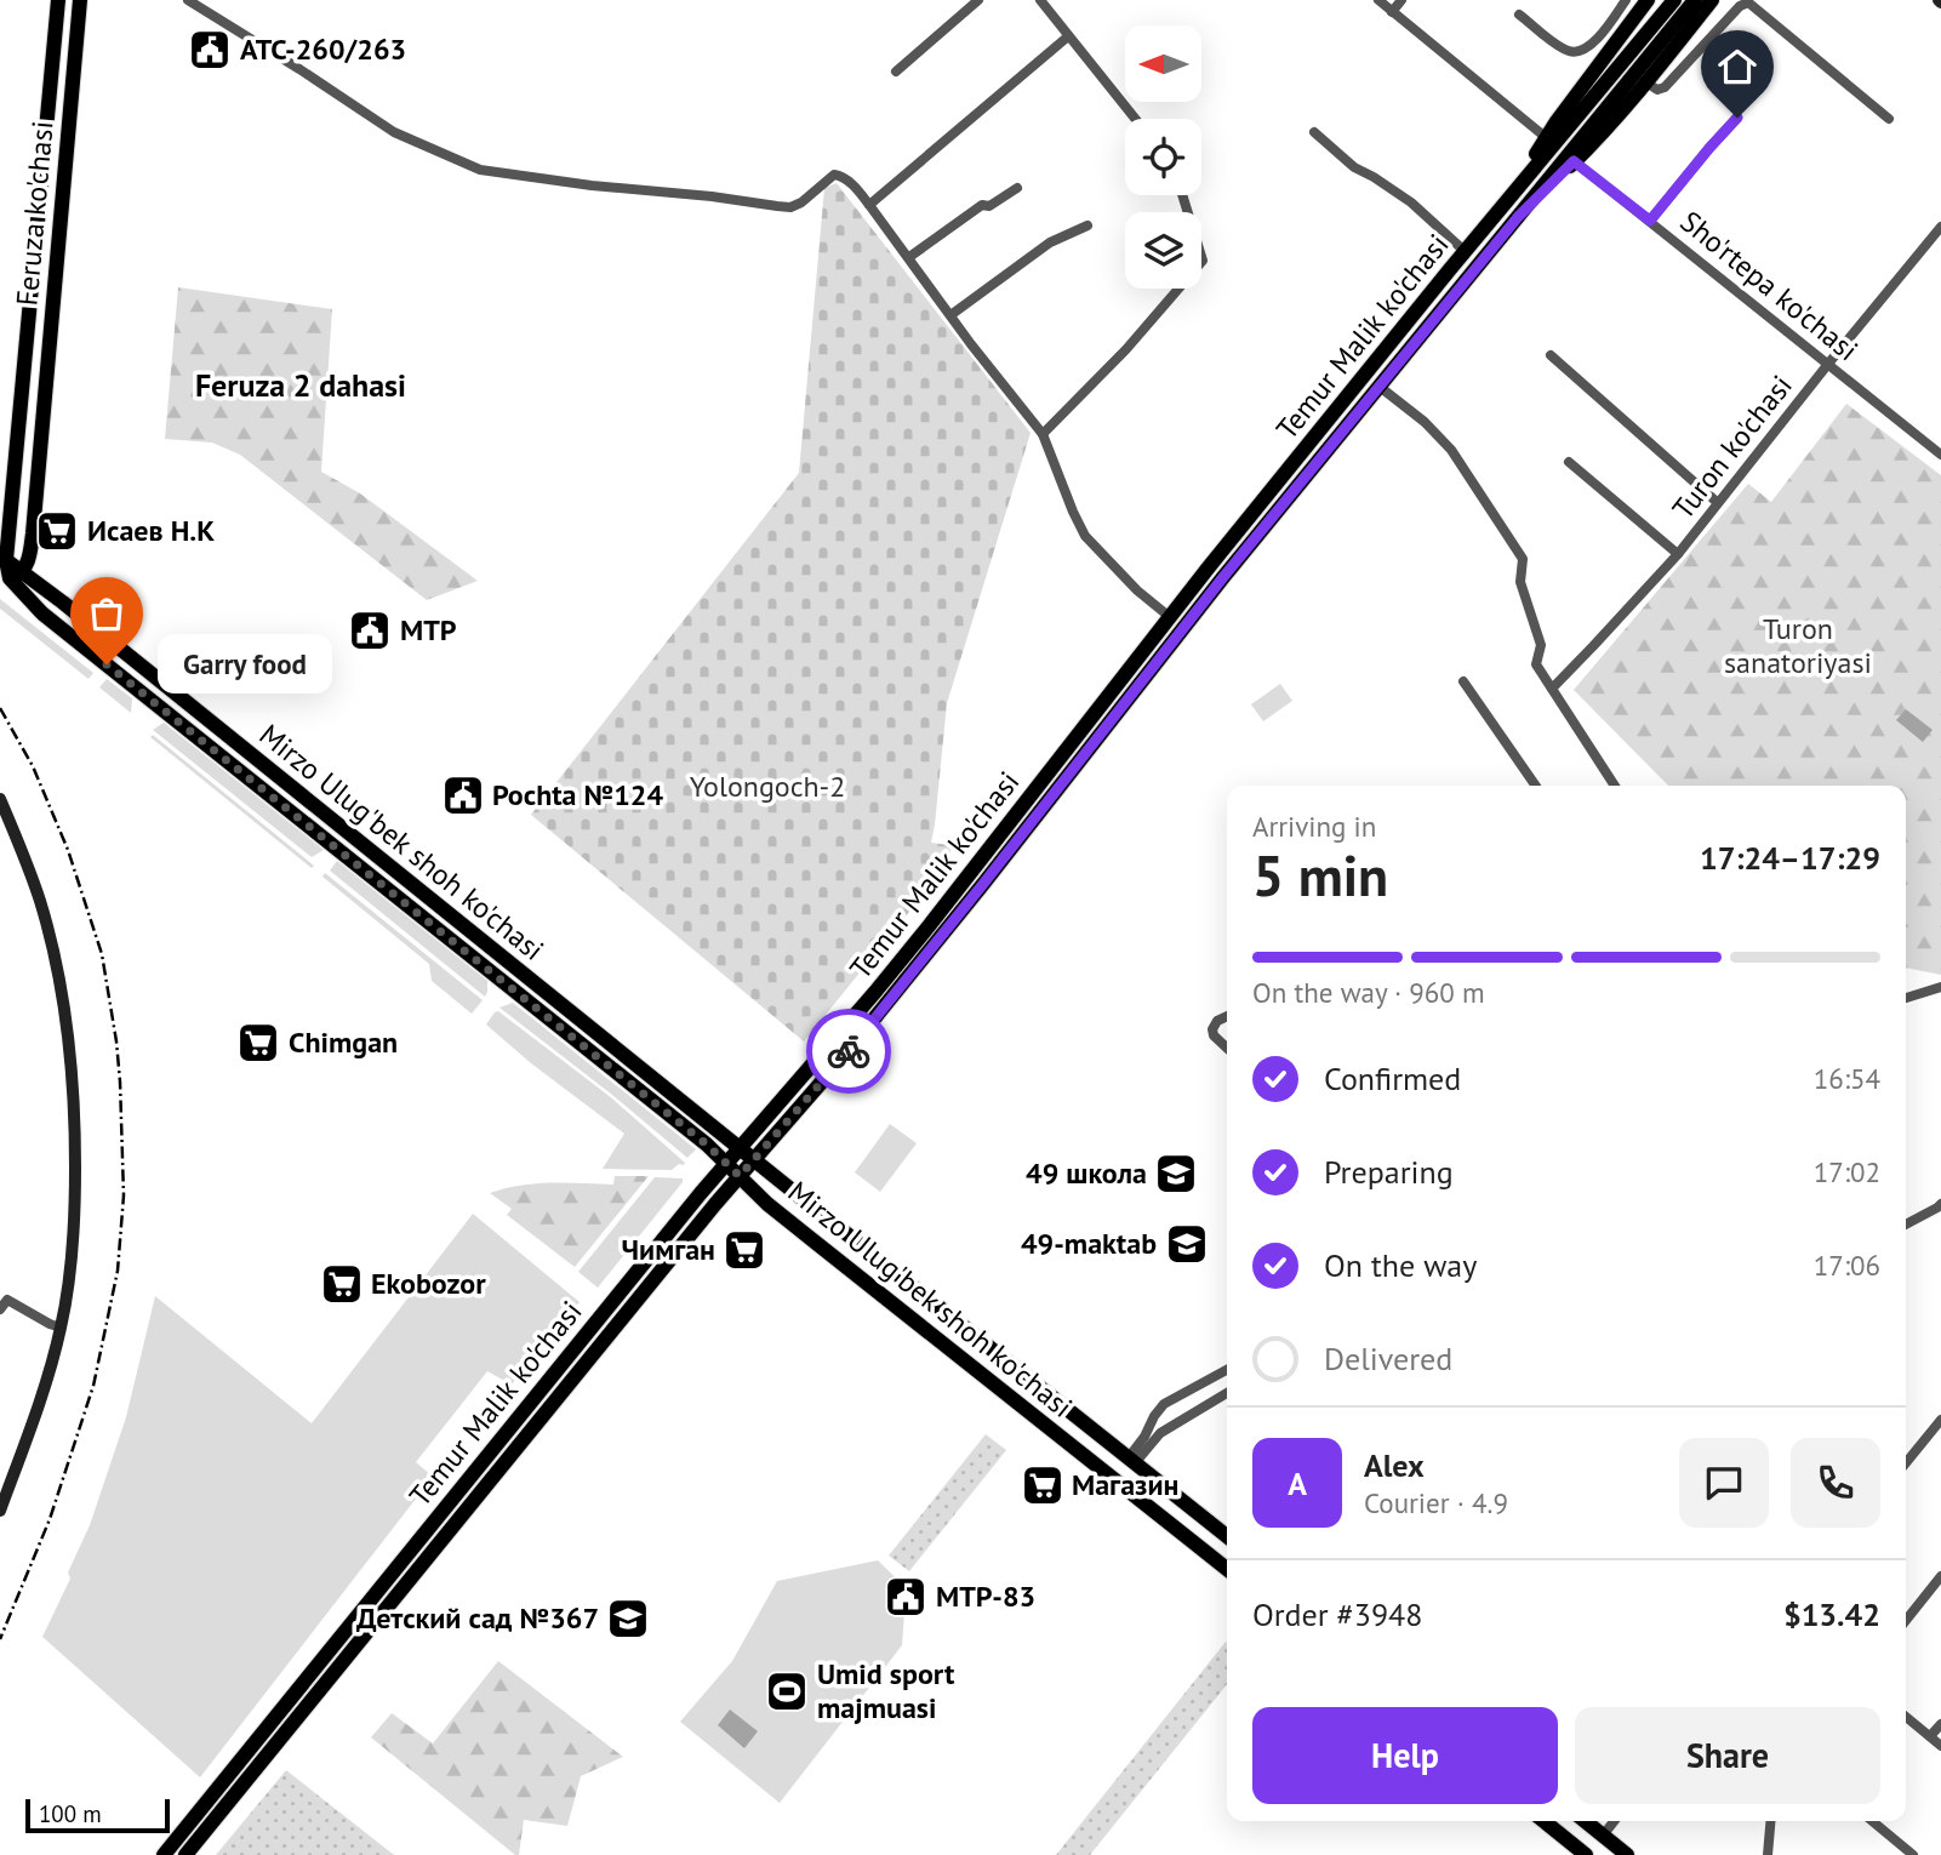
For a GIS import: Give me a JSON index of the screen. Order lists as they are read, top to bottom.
{
  "streets": {
    "main road": ["Feruza ko'chasi", "Temur Malik ko'chasi", "Mirzo Ulug'bek shoh ko'chasi"],
    "street": ["Sho'rtepa ko'chasi", "Turon ko'chasi"]
  },
  "crossings": [
    ["Feruza ko'chasi", "Mirzo Ulug'bek shoh ko'chasi"],
    ["Sho'rtepa ko'chasi", "Temur Malik ko'chasi"],
    ["Sho'rtepa ko'chasi", "Turon ko'chasi"],
    ["Temur Malik ko'chasi", "Mirzo Ulug'bek shoh ko'chasi"]
  ],
  "districts": ["Feruza 2 dahasi"],
  "parks": ["Turon sanatoriyasi", "Yolongoch-2"],
  "places": {
    "public building": [
      "АТС-260/263",
      "MTP",
      "Pochta №124",
      "MTP-83"
    ],
    "supermarket": [
      "Исаев Н.К",
      "Chimgan",
      "Чимган",
      "Ekobozor",
      "Магазин"
    ],
    "other": ["Garry food"],
    "school or university": ["49 школа", "49-maktab", "Детский сад №367"],
    "sports": ["Umid sport majmuasi"]
  },
  "scale_bar": "100 m",
  "north": "left",
  "page": {
    "bubble": "Garry food",
    "heading": ["5 min", "Arriving in", "17:24–17:29"],
    "panel": [
      "Alex",
      "Courier · 4.9",
      "Order #3948",
      "$13.42"
    ],
    "bar": "On the way · 960 m",
    "list": [
      ["Confirmed", "16:54"],
      ["Preparing", "17:02"],
      ["On the way", "17:06"],
      "Delivered"
    ],
    "round": "A",
    "buttons": ["Help", "Share"],
    "scale": "100 m"
  }
}
